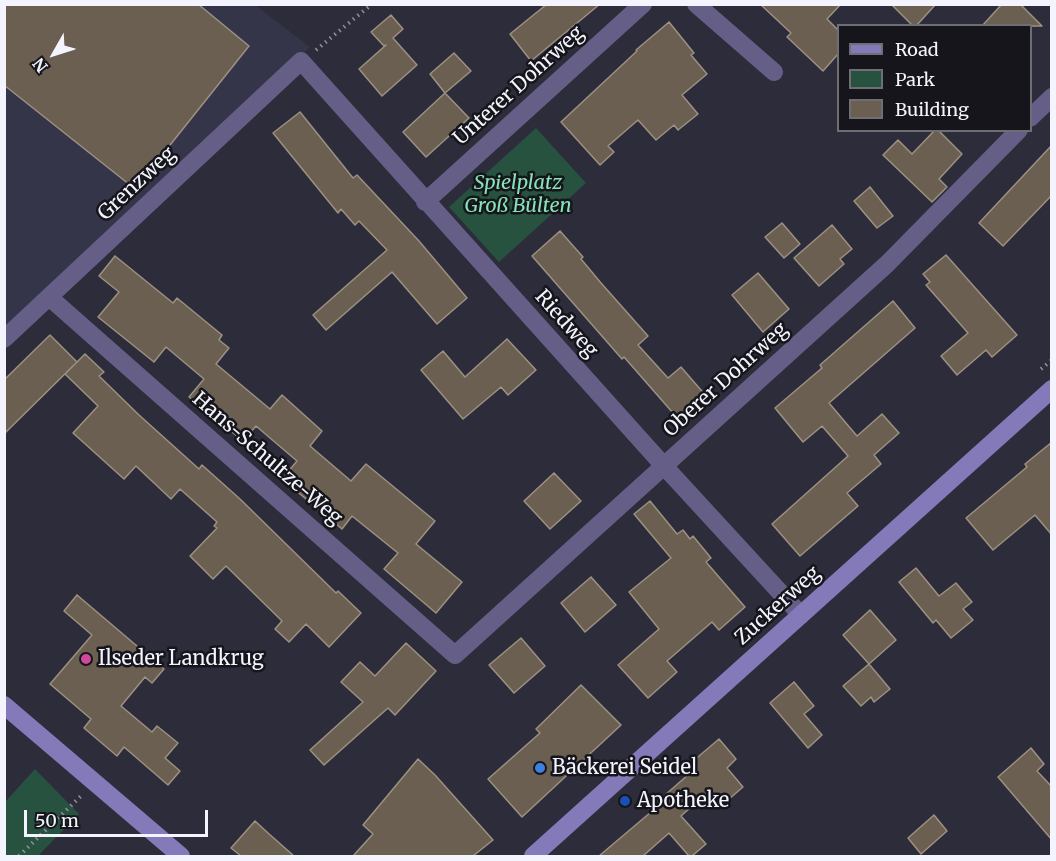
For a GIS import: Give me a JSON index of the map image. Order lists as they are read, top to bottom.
{
  "streets": {
    "street": [
      "Unterer Dohrweg",
      "Grenzweg",
      "Riedweg",
      "Oberer Dohrweg",
      "Hans-Schultze-Weg",
      "Zuckerweg"
    ]
  },
  "crossings": [
    ["Unterer Dohrweg", "Riedweg"],
    ["Grenzweg", "Riedweg"],
    ["Grenzweg", "Hans-Schultze-Weg"],
    ["Riedweg", "Oberer Dohrweg"],
    ["Riedweg", "Zuckerweg"],
    ["Oberer Dohrweg", "Hans-Schultze-Weg"]
  ],
  "parks": ["Spielplatz Groß Bülten"],
  "places": ["Ilseder Landkrug", "Bäckerei Seidel", "Apotheke"],
  "legend": ["Road", "Park", "Building"],
  "scale_bar": "50 m",
  "north": "bottom left"
}
